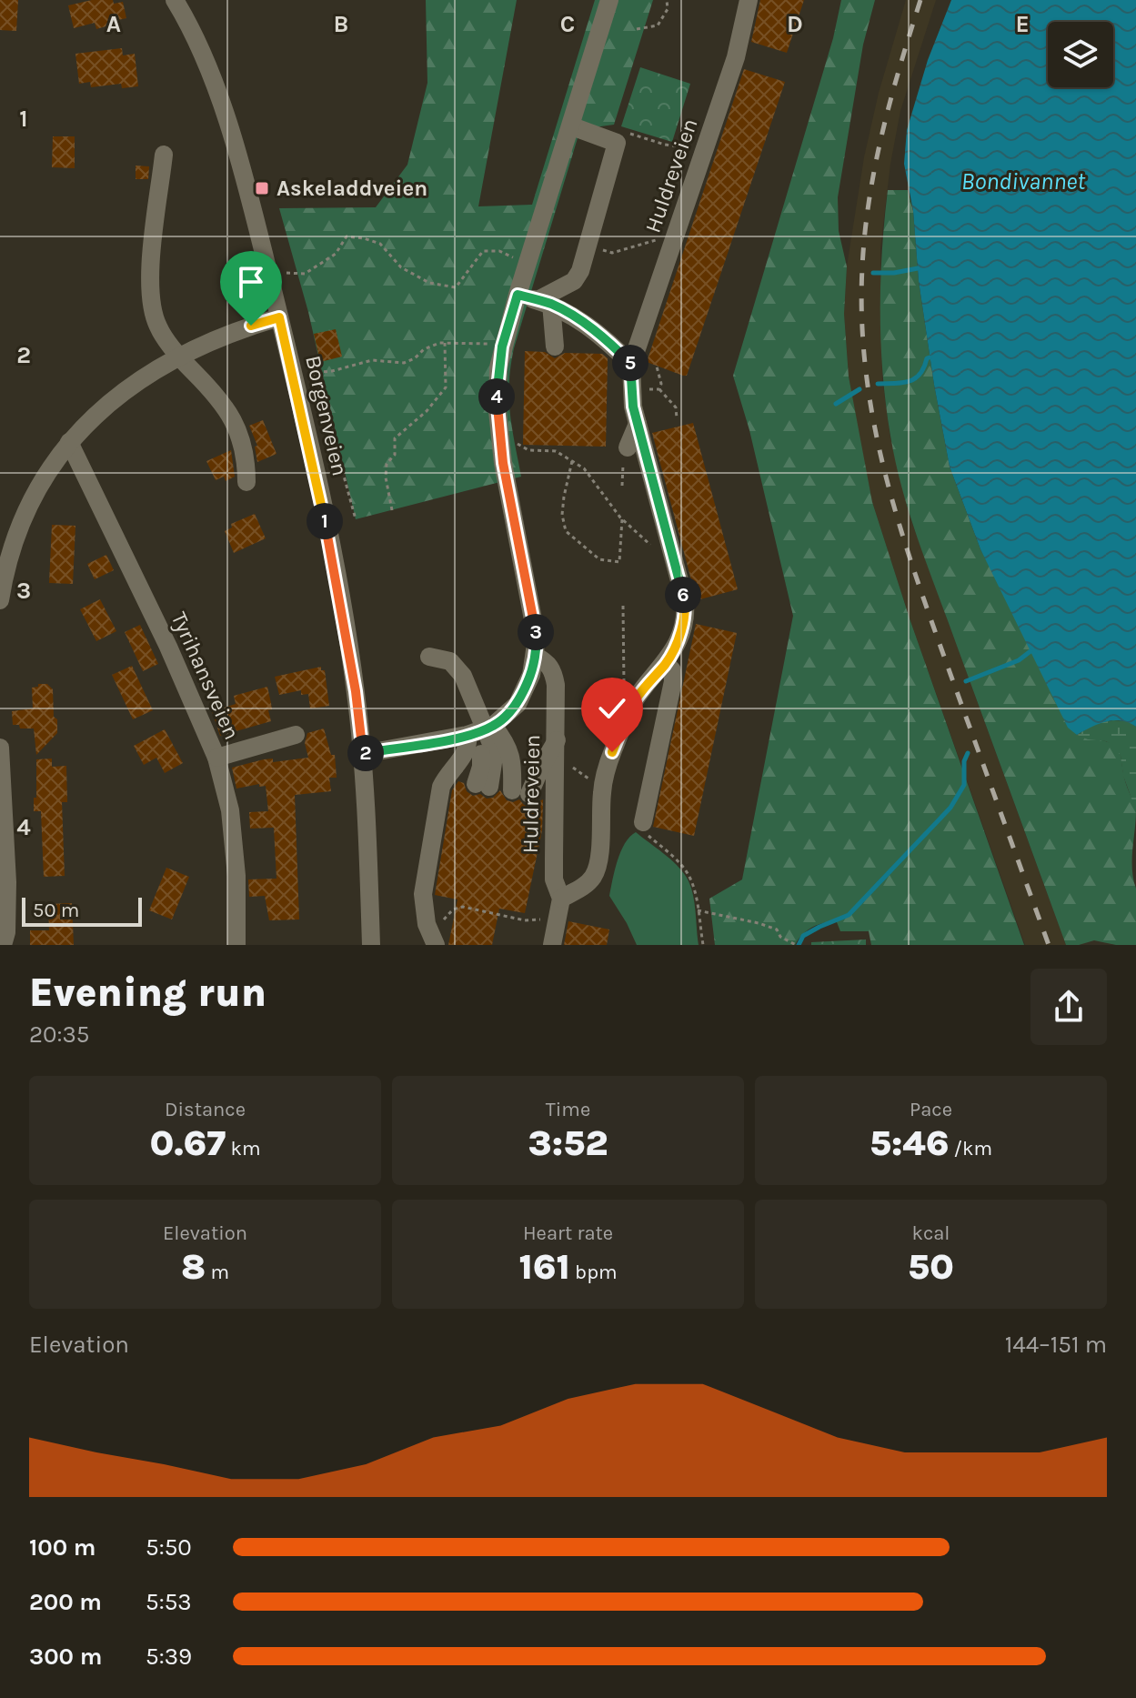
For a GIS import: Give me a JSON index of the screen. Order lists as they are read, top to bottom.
{
  "streets": {
    "street": ["Huldreveien", "Borgenveien", "Tyrihansveien"]
  },
  "water": ["Bondivannet"],
  "places": {
    "transit": ["Askeladdveien"]
  },
  "scale_bar": "50 m",
  "page": {
    "pins": [
      "5",
      "4",
      "1",
      "6",
      "3",
      "2"
    ],
    "scale": "50 m",
    "heading": ["Evening run", "20:35"],
    "stats": [
      ["Distance", "0.67 km"],
      ["Time", "3:52"],
      ["Pace", "5:46 /km"],
      ["Elevation", "8 m"],
      ["Heart rate", "161 bpm"],
      ["kcal", "50"]
    ],
    "chart": ["Elevation", "144–151 m"],
    "list": [
      {
        "name": "100 m",
        "note": "5:50"
      },
      {
        "name": "200 m",
        "note": "5:53"
      },
      {
        "name": "300 m",
        "note": "5:39"
      }
    ]
  },
  "grid": {
    "columns": [
      "A",
      "B",
      "C",
      "D",
      "E"
    ],
    "rows": [
      "1",
      "2",
      "3",
      "4"
    ]
  }
}
